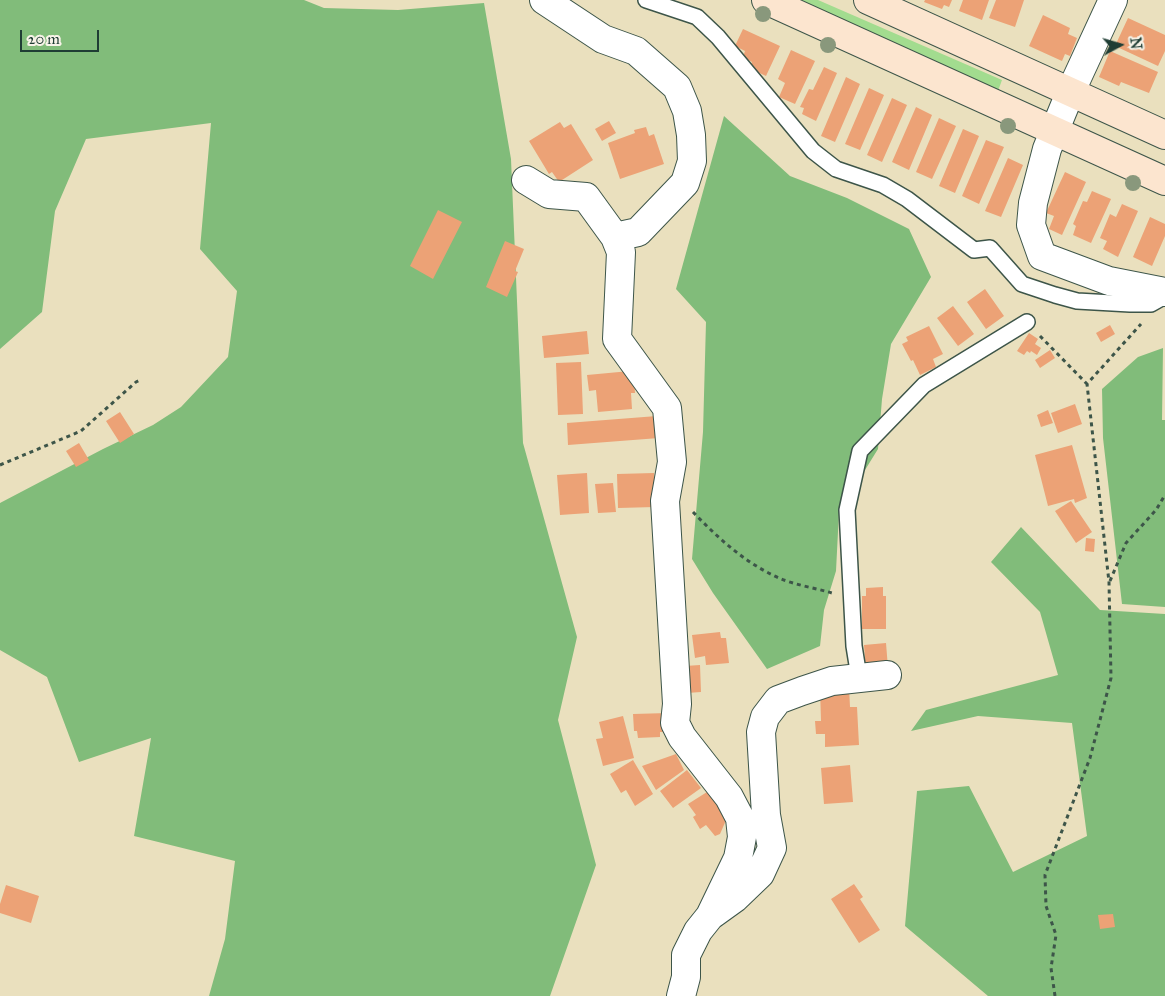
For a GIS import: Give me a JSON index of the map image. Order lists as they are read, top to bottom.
{
  "scale_bar": "20 m",
  "north": "right"
}
